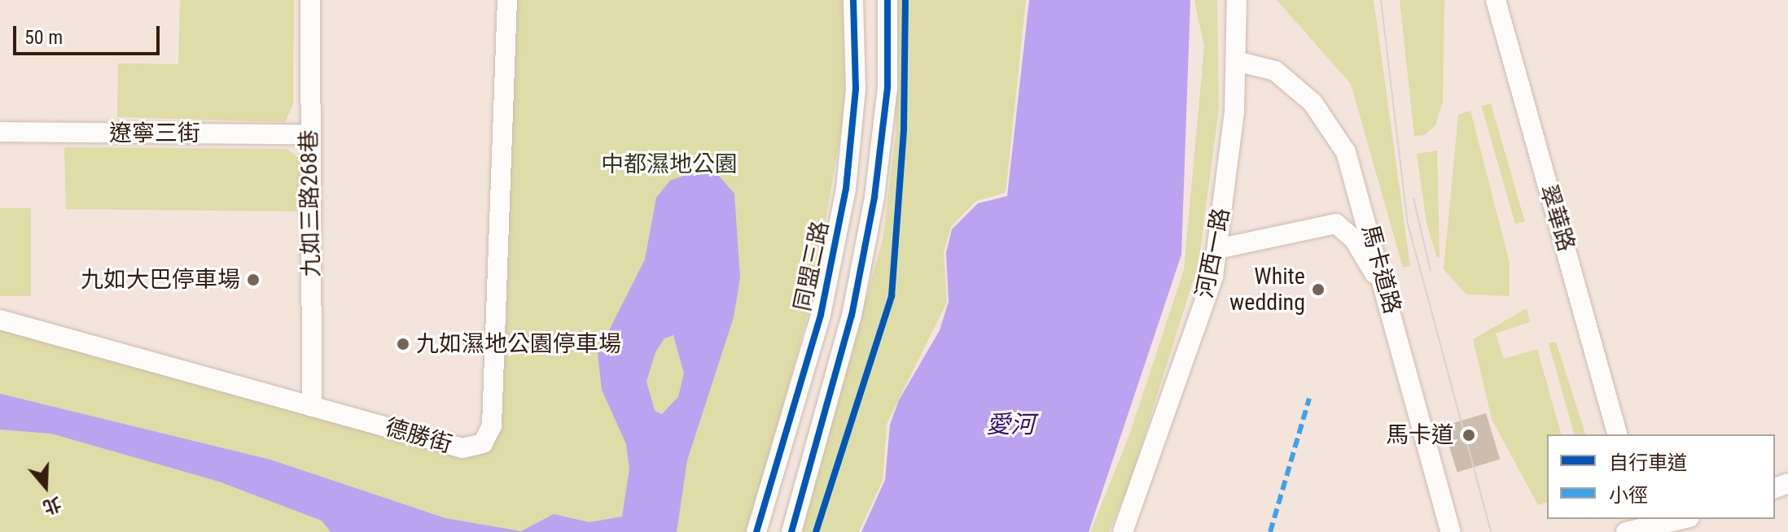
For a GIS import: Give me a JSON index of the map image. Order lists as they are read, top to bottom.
{
  "streets": {
    "street": [
      "遼寧三街",
      "九如三路268巷",
      "翠華路",
      "河西一路",
      "同盟三路",
      "馬卡道路",
      "德勝街"
    ]
  },
  "crossings": [
    ["遼寧三街", "九如三路268巷"],
    ["九如三路268巷", "德勝街"],
    ["河西一路", "馬卡道路"]
  ],
  "water": ["愛河"],
  "parks": ["中都濕地公園"],
  "places": [
    "九如大巴停車場",
    "White wedding",
    "九如濕地公園停車場",
    "馬卡道"
  ],
  "legend": ["自行車道", "小徑"],
  "scale_bar": "50 m",
  "north": "bottom"
}
